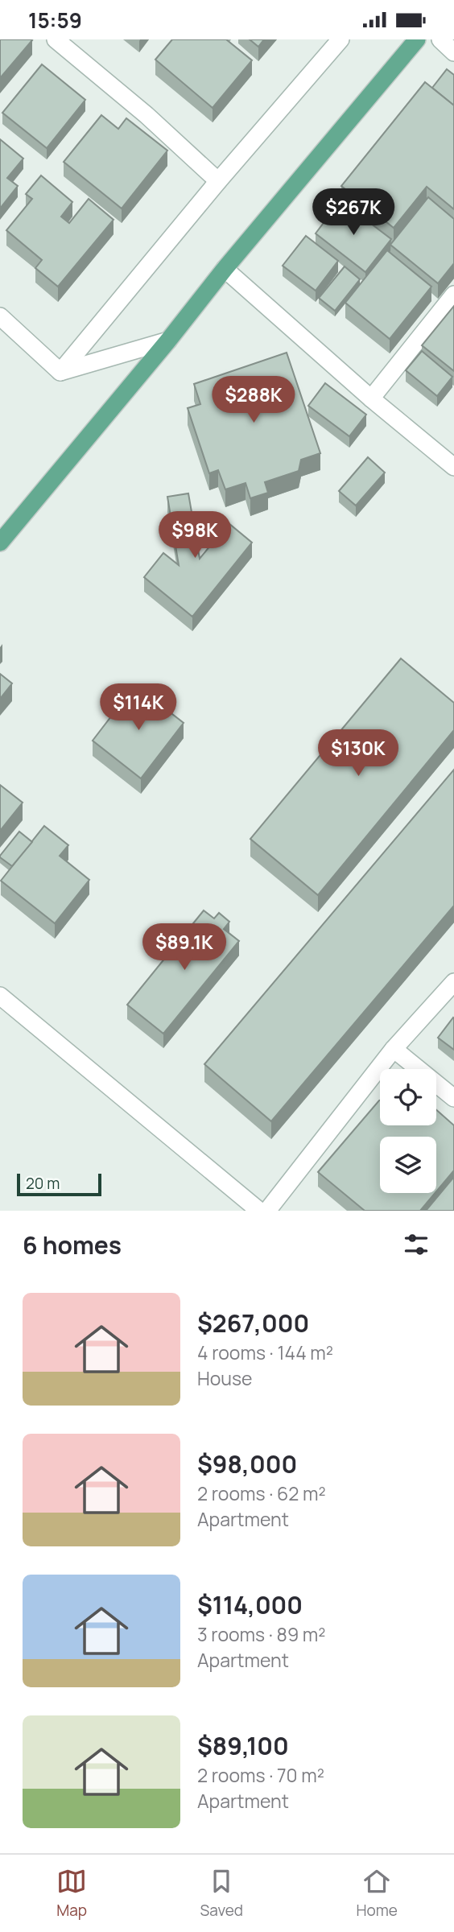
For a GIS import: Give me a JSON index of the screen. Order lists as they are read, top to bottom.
{
  "scale_bar": "20 m",
  "page": {
    "status": "15:59",
    "price": [
      "$267K",
      "$288K",
      "$98K",
      "$114K",
      "$130K",
      "$89.1K"
    ],
    "scale": "20 m",
    "heading": "6 homes",
    "list": [
      {
        "name": "$267,000",
        "note": "4 rooms · 144 m² · House"
      },
      {
        "name": "$98,000",
        "note": "2 rooms · 62 m² · Apartment"
      },
      {
        "name": "$114,000",
        "note": "3 rooms · 89 m² · Apartment"
      },
      {
        "name": "$89,100",
        "note": "2 rooms · 70 m² · Apartment"
      }
    ],
    "tabs": ["Map", "Saved", "Home"]
  }
}
